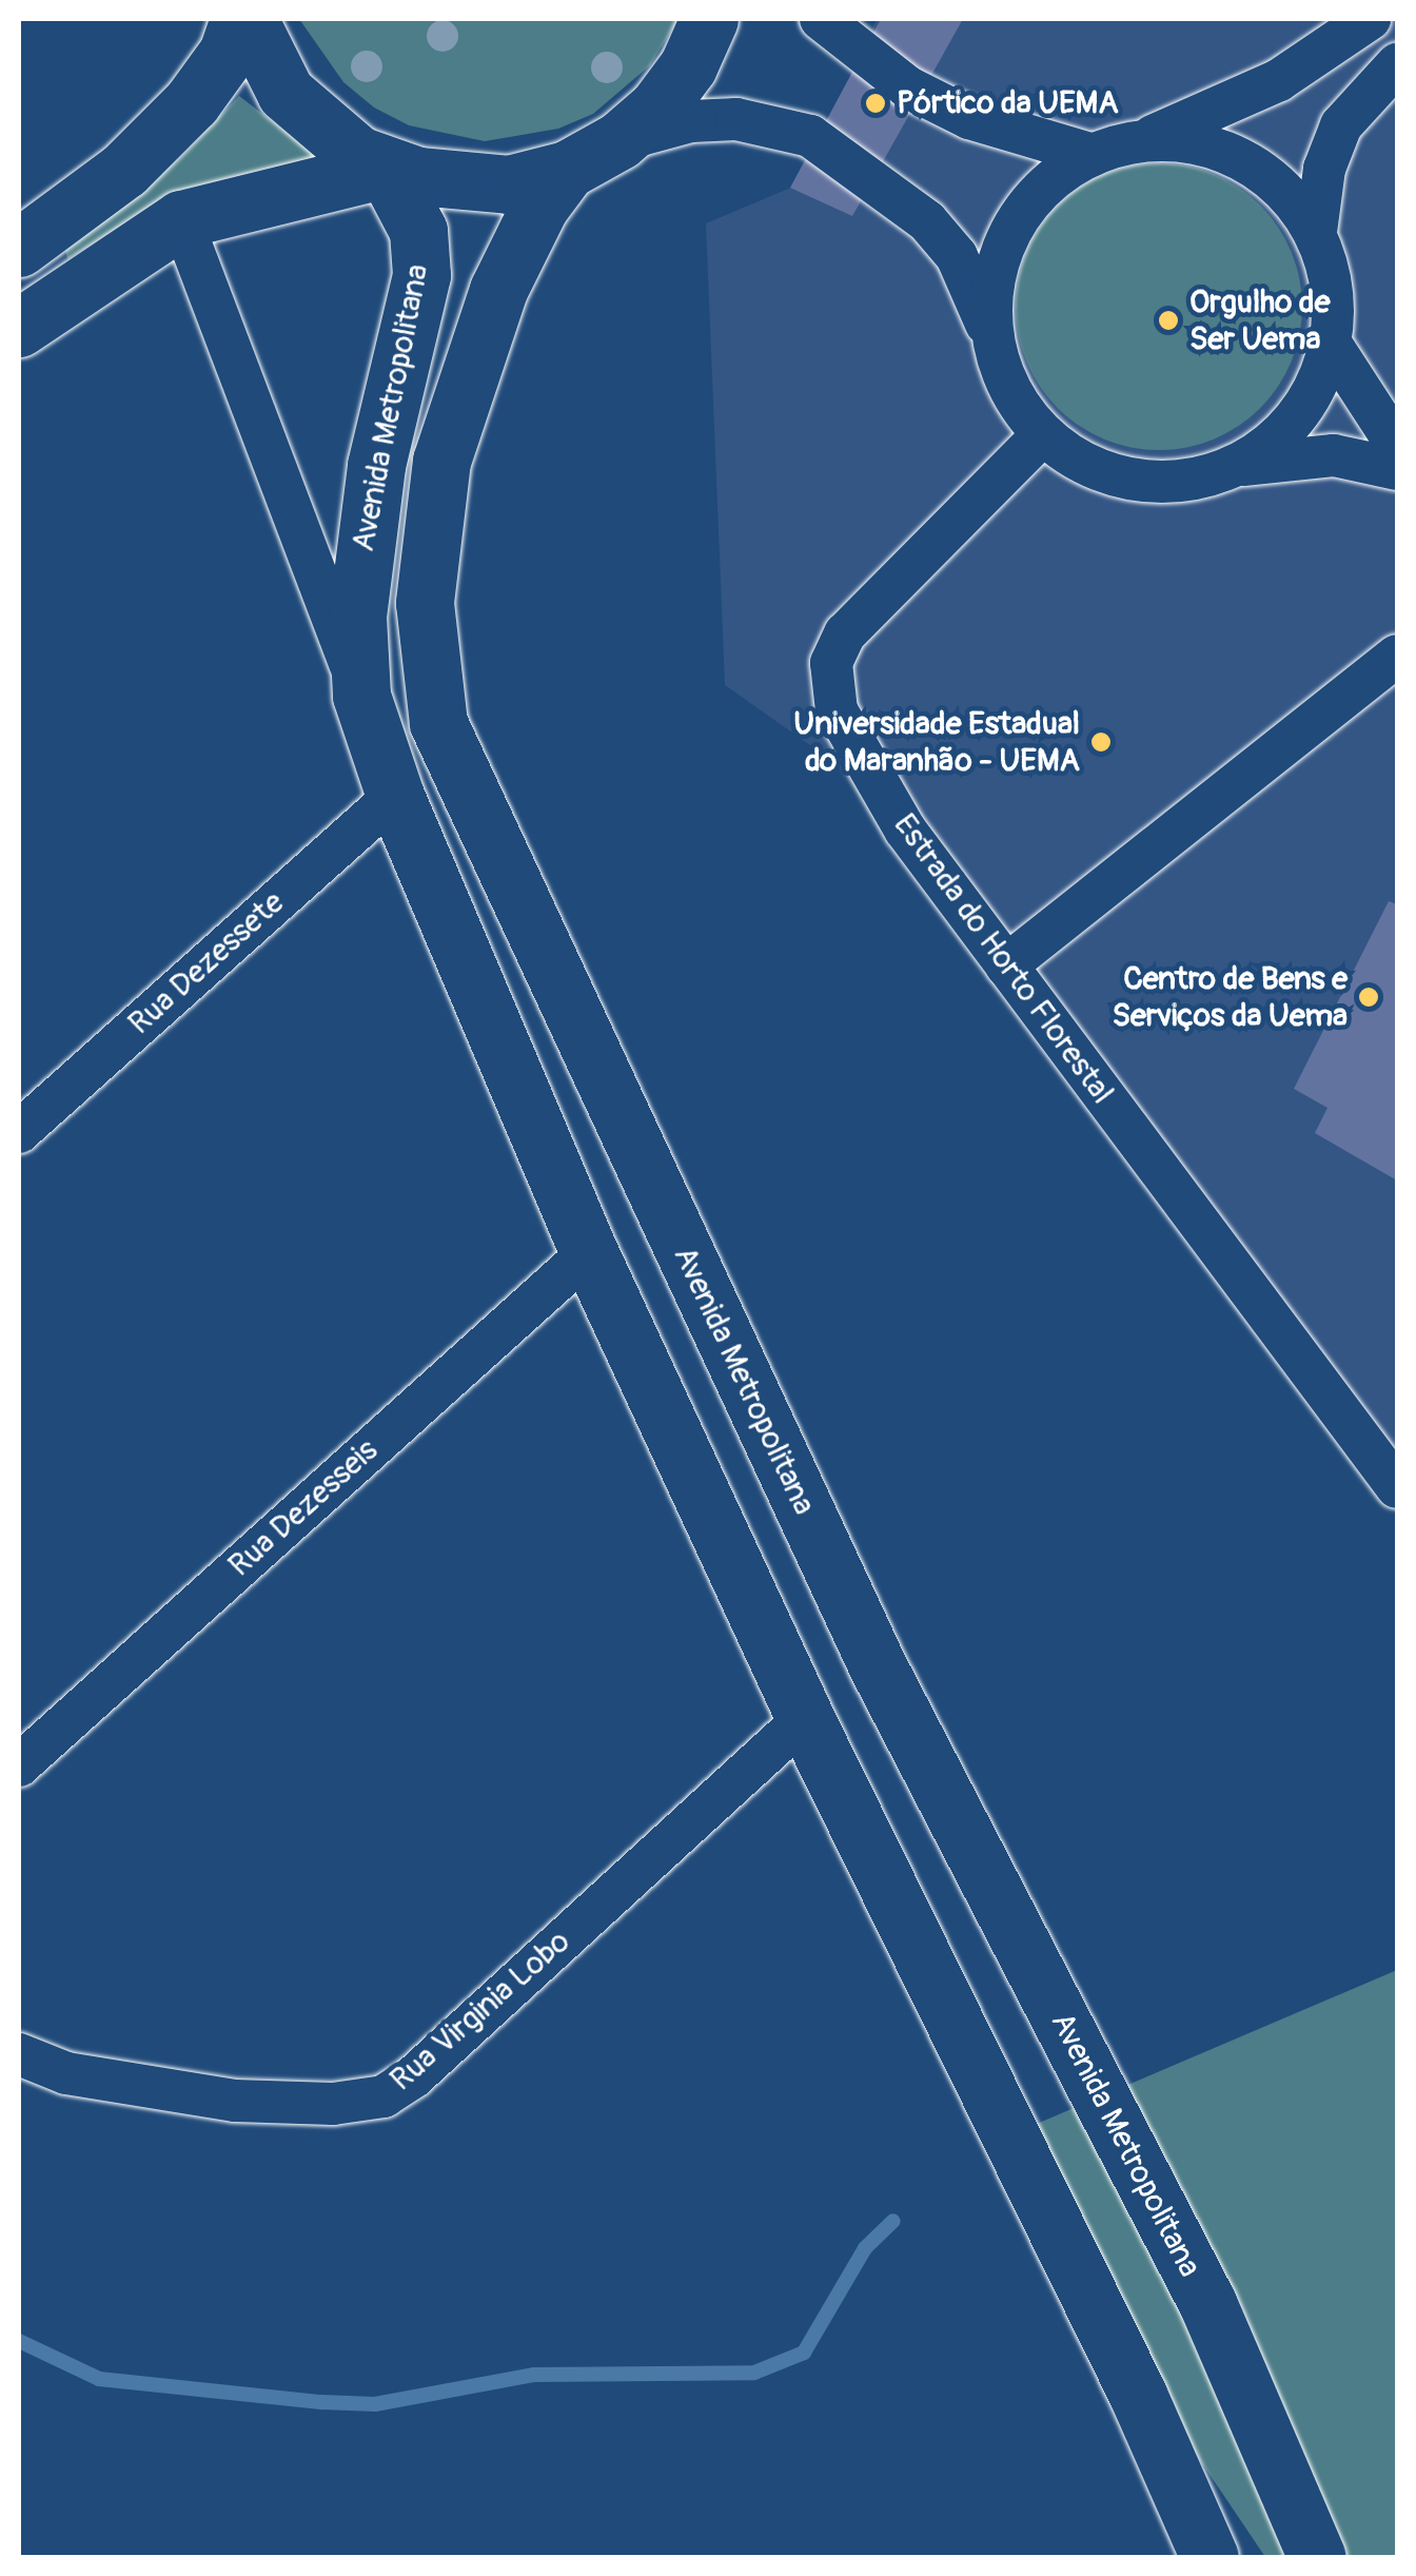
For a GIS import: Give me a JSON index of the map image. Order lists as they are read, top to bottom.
{
  "streets": {
    "main road": ["Avenida Metropolitana"],
    "street": [
      "Estrada do Horto Florestal",
      "Rua Dezessete",
      "Rua Dezesseis",
      "Rua Virginia Lobo"
    ]
  },
  "crossings": [
    ["Avenida Metropolitana", "Rua Dezessete"],
    ["Avenida Metropolitana", "Rua Dezesseis"],
    ["Avenida Metropolitana", "Rua Virginia Lobo"]
  ],
  "places": [
    "Pórtico da UEMA",
    "Orgulho de Ser Uema",
    "Universidade Estadual do Maranhão - UEMA",
    "Centro de Bens e Serviços da Uema"
  ]
}
